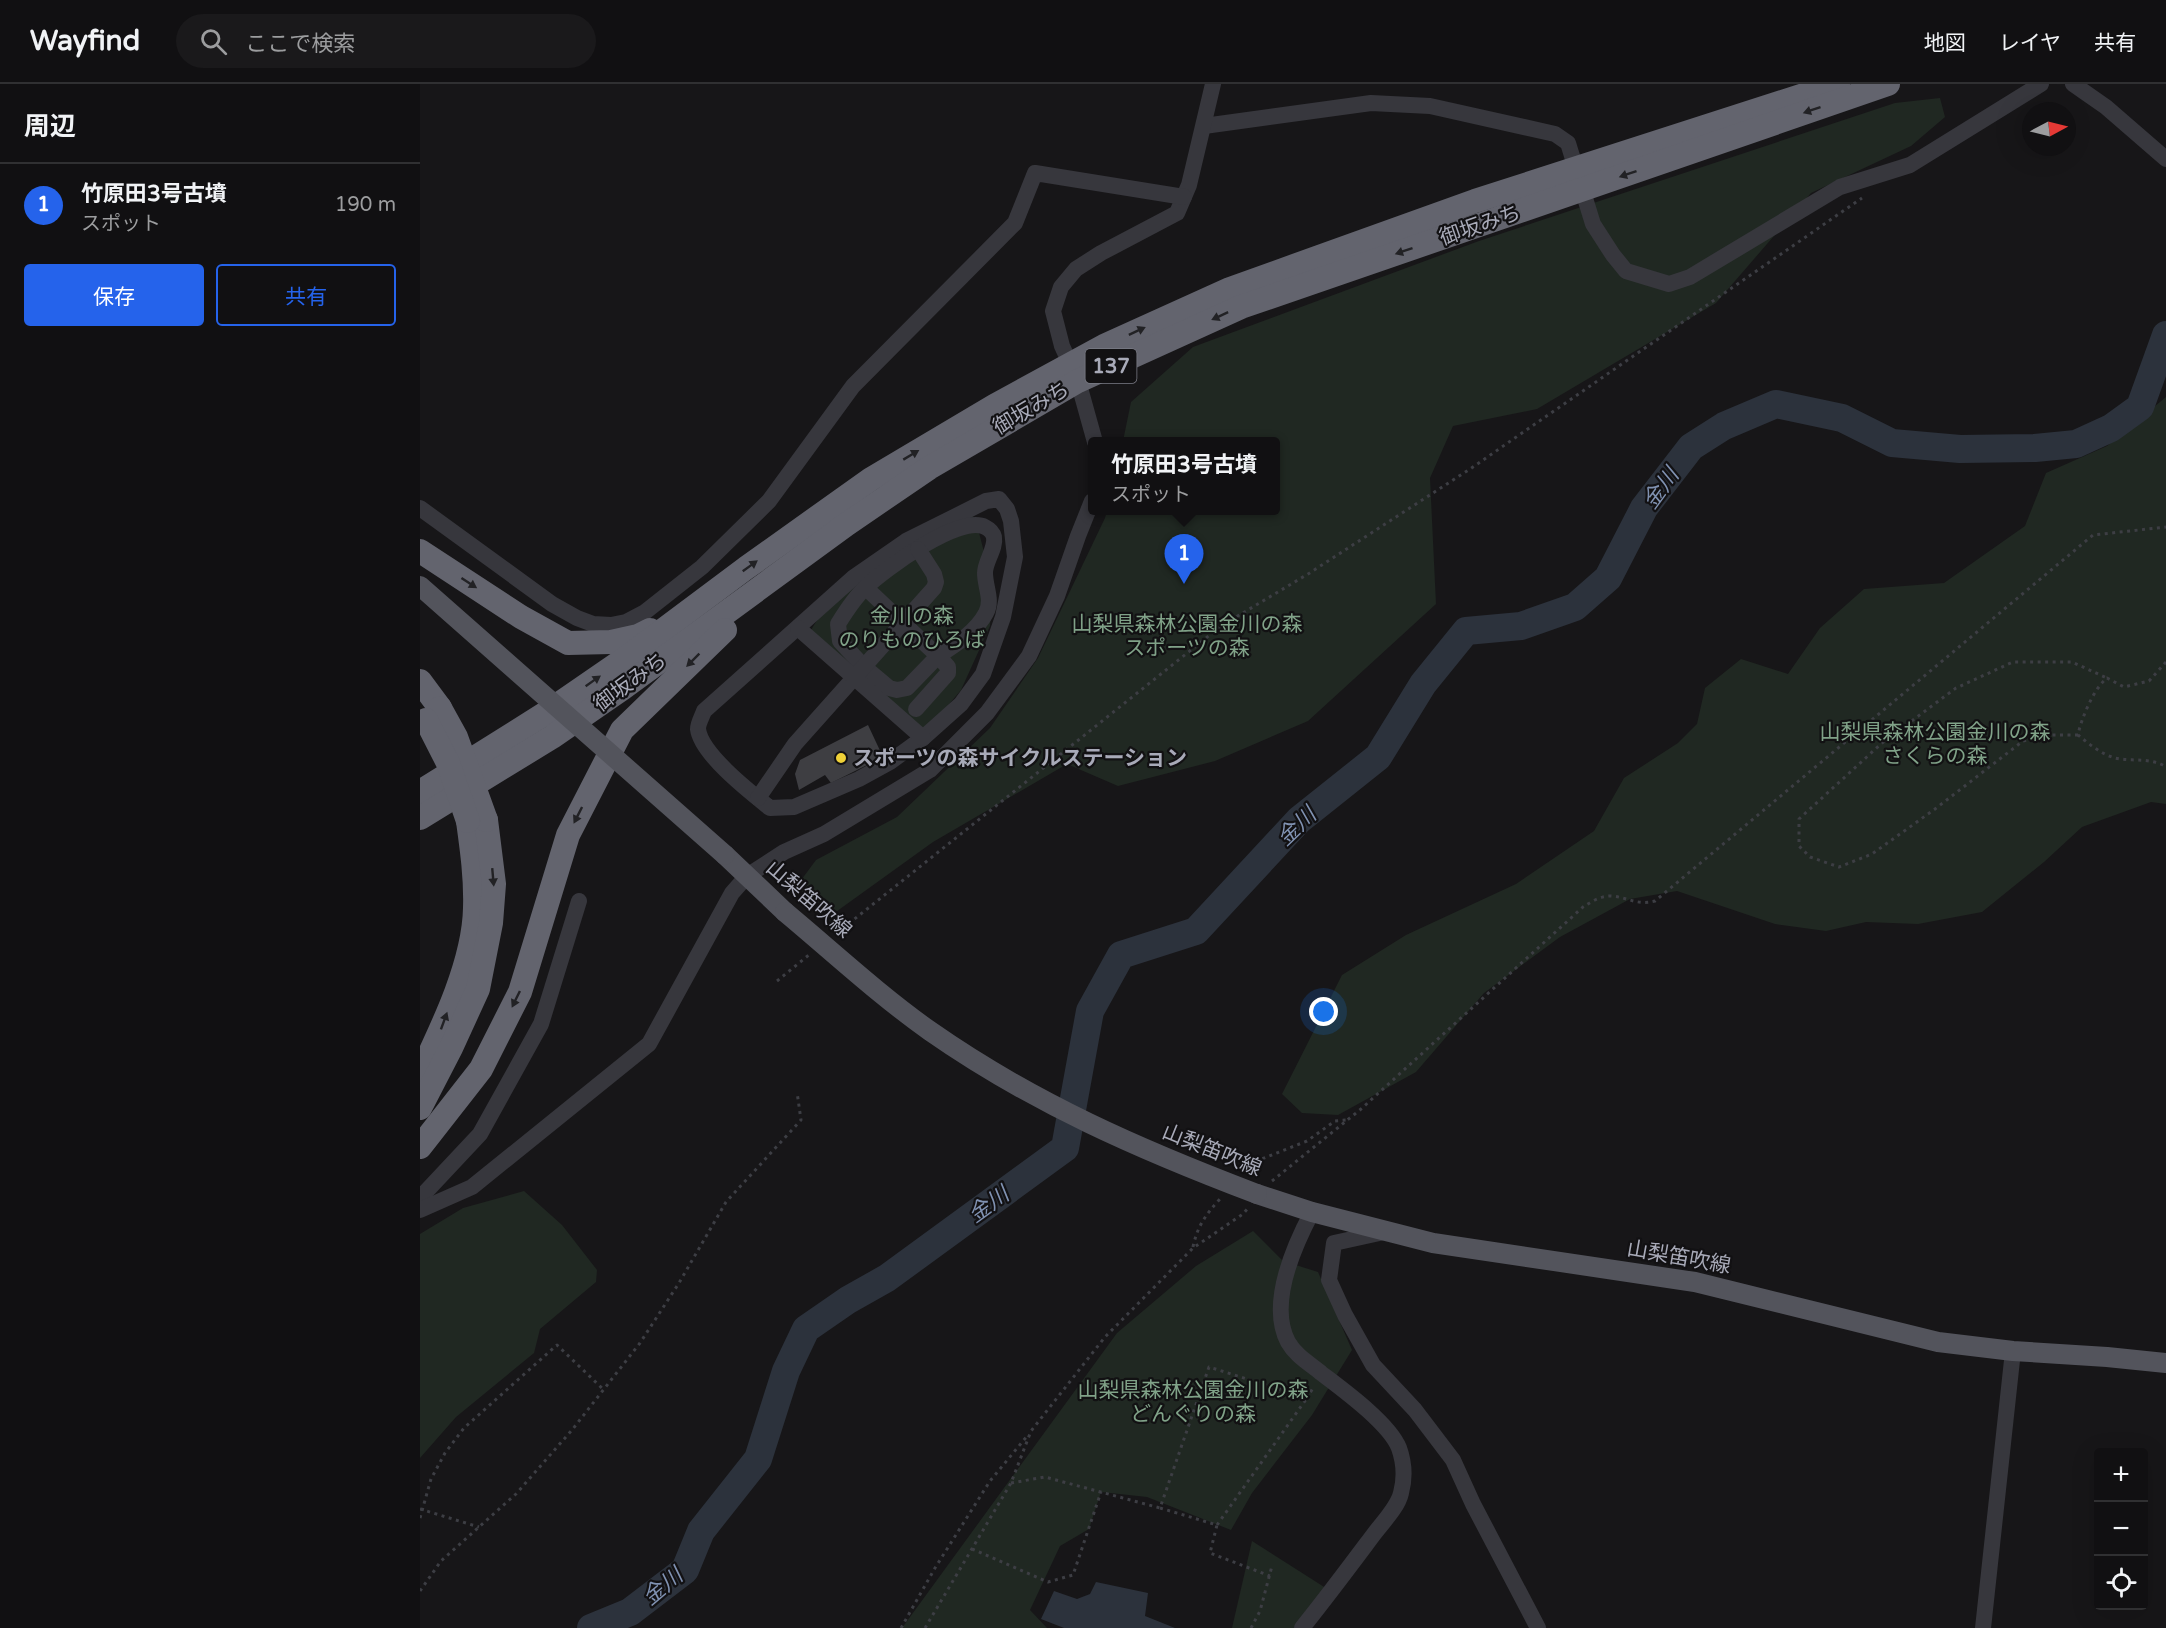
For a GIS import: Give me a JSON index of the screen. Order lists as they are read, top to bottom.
{
  "streets": {
    "highway": ["御坂みち", "137"],
    "main road": ["山梨笛吹線"]
  },
  "water": ["金川"],
  "parks": [
    "金川の森 のりものひろば",
    "山梨県森林公園金川の森 スポーツの森",
    "山梨県森林公園金川の森 さくらの森",
    "山梨県森林公園金川の森 どんぐりの森"
  ],
  "places": ["スポーツの森サイクルステーション"],
  "north": "right",
  "page": {
    "header": "Wayfind",
    "search": "ここで検索",
    "nav": ["地図", "レイヤ", "共有"],
    "heading": "周辺",
    "list": [
      {
        "mark": "1",
        "name": "竹原田3号古墳",
        "note": "スポット",
        "value": "190 m"
      }
    ],
    "buttons": ["保存", "共有"],
    "popup": ["竹原田3号古墳", "スポット"],
    "pins": "1",
    "map_buttons": ["+", "−"]
  }
}
